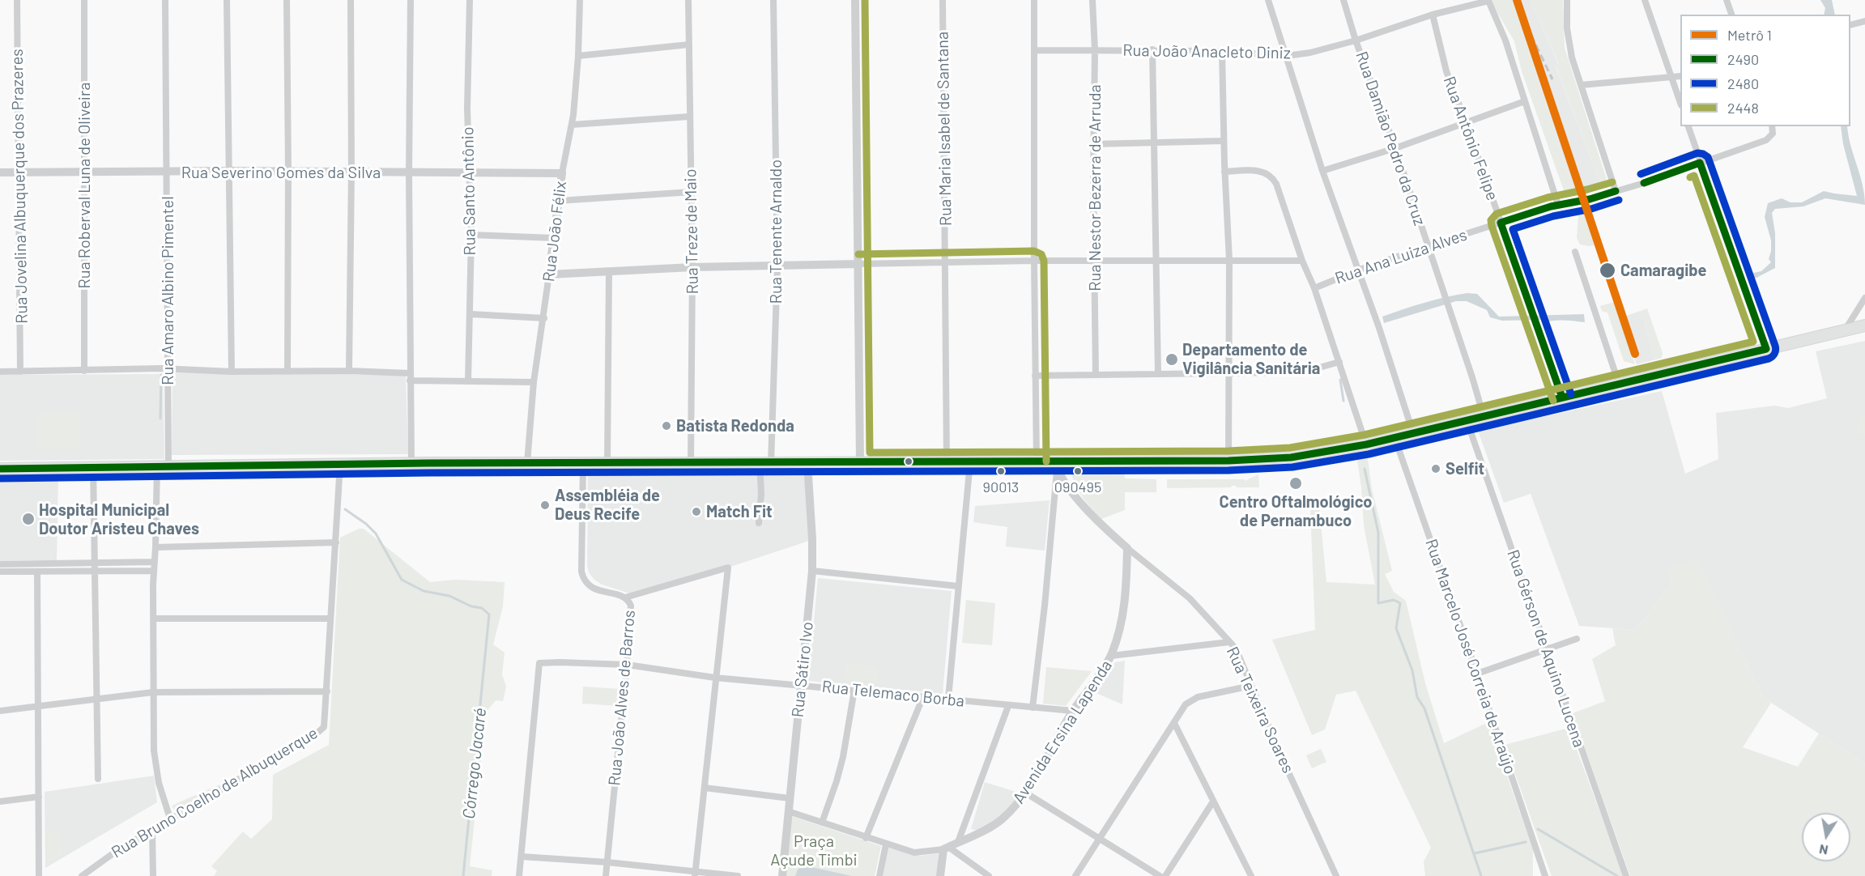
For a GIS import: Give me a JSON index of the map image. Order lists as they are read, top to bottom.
{
  "streets": {
    "street": [
      "Rua João Anacleto Diniz",
      "Rua Maria Isabel de Santana",
      "Rua Damião Pedro da Cruz",
      "Rua Antônio Felipe",
      "Rua Severino Gomes da Silva",
      "Rua Roberval Luna de Oliveira",
      "Rua Jovelina Albuquerque dos Prazeres",
      "Rua Nestor Bezerra de Arruda",
      "Rua Santo Antônio",
      "Rua João Félix",
      "Rua Treze de Maio",
      "Rua Tenente Arnaldo",
      "Rua Ana Luiza Alves",
      "Rua Amaro Albino Pimentel",
      "Rua Gérson de Aquino Lucena",
      "Rua Marcelo José Correia de Araújo",
      "Rua Sátiro Ivo",
      "Rua Telemaco Borba",
      "Rua João Alves de Barros",
      "Rua Teixeira Soares",
      "Avenida Ersina Lapenda",
      "Rua Bruno Coelho de Albuquerque"
    ]
  },
  "crossings": [
    ["Rua João Anacleto Diniz", "Rua Damião Pedro da Cruz"],
    ["Rua João Anacleto Diniz", "Rua Antônio Felipe"],
    ["Rua João Anacleto Diniz", "Rua Nestor Bezerra de Arruda"],
    ["Rua Damião Pedro da Cruz", "Rua Ana Luiza Alves"],
    ["Rua Antônio Felipe", "Rua Ana Luiza Alves"],
    ["Rua Severino Gomes da Silva", "Rua Roberval Luna de Oliveira"],
    ["Rua Severino Gomes da Silva", "Rua Jovelina Albuquerque dos Prazeres"],
    ["Rua Severino Gomes da Silva", "Rua Santo Antônio"],
    ["Rua Severino Gomes da Silva", "Rua João Félix"],
    ["Rua Severino Gomes da Silva", "Rua Amaro Albino Pimentel"],
    ["Rua Amaro Albino Pimentel", "Rua Bruno Coelho de Albuquerque"],
    ["Rua Sátiro Ivo", "Rua Telemaco Borba"],
    ["Rua Telemaco Borba", "Rua João Alves de Barros"],
    ["Rua Telemaco Borba", "Avenida Ersina Lapenda"],
    ["Rua Teixeira Soares", "Avenida Ersina Lapenda"]
  ],
  "water": ["Córrego Jacaré"],
  "parks": ["Praça Açude Timbi"],
  "places": [
    "Camaragibe",
    "Departamento de Vigilância Sanitária",
    "Batista Redonda",
    "Selfit",
    "90013",
    "090495",
    "Centro Oftalmológico de Pernambuco",
    "Assembléia de Deus Recife",
    "Match Fit",
    "Hospital Municipal Doutor Aristeu Chaves"
  ],
  "lines": [
    "metro line 1",
    "transit line 2448",
    "transit line 2480",
    "transit line 2490"
  ],
  "legend": [
    "Metrô 1",
    "2490",
    "2480",
    "2448"
  ],
  "north": "bottom"
}
